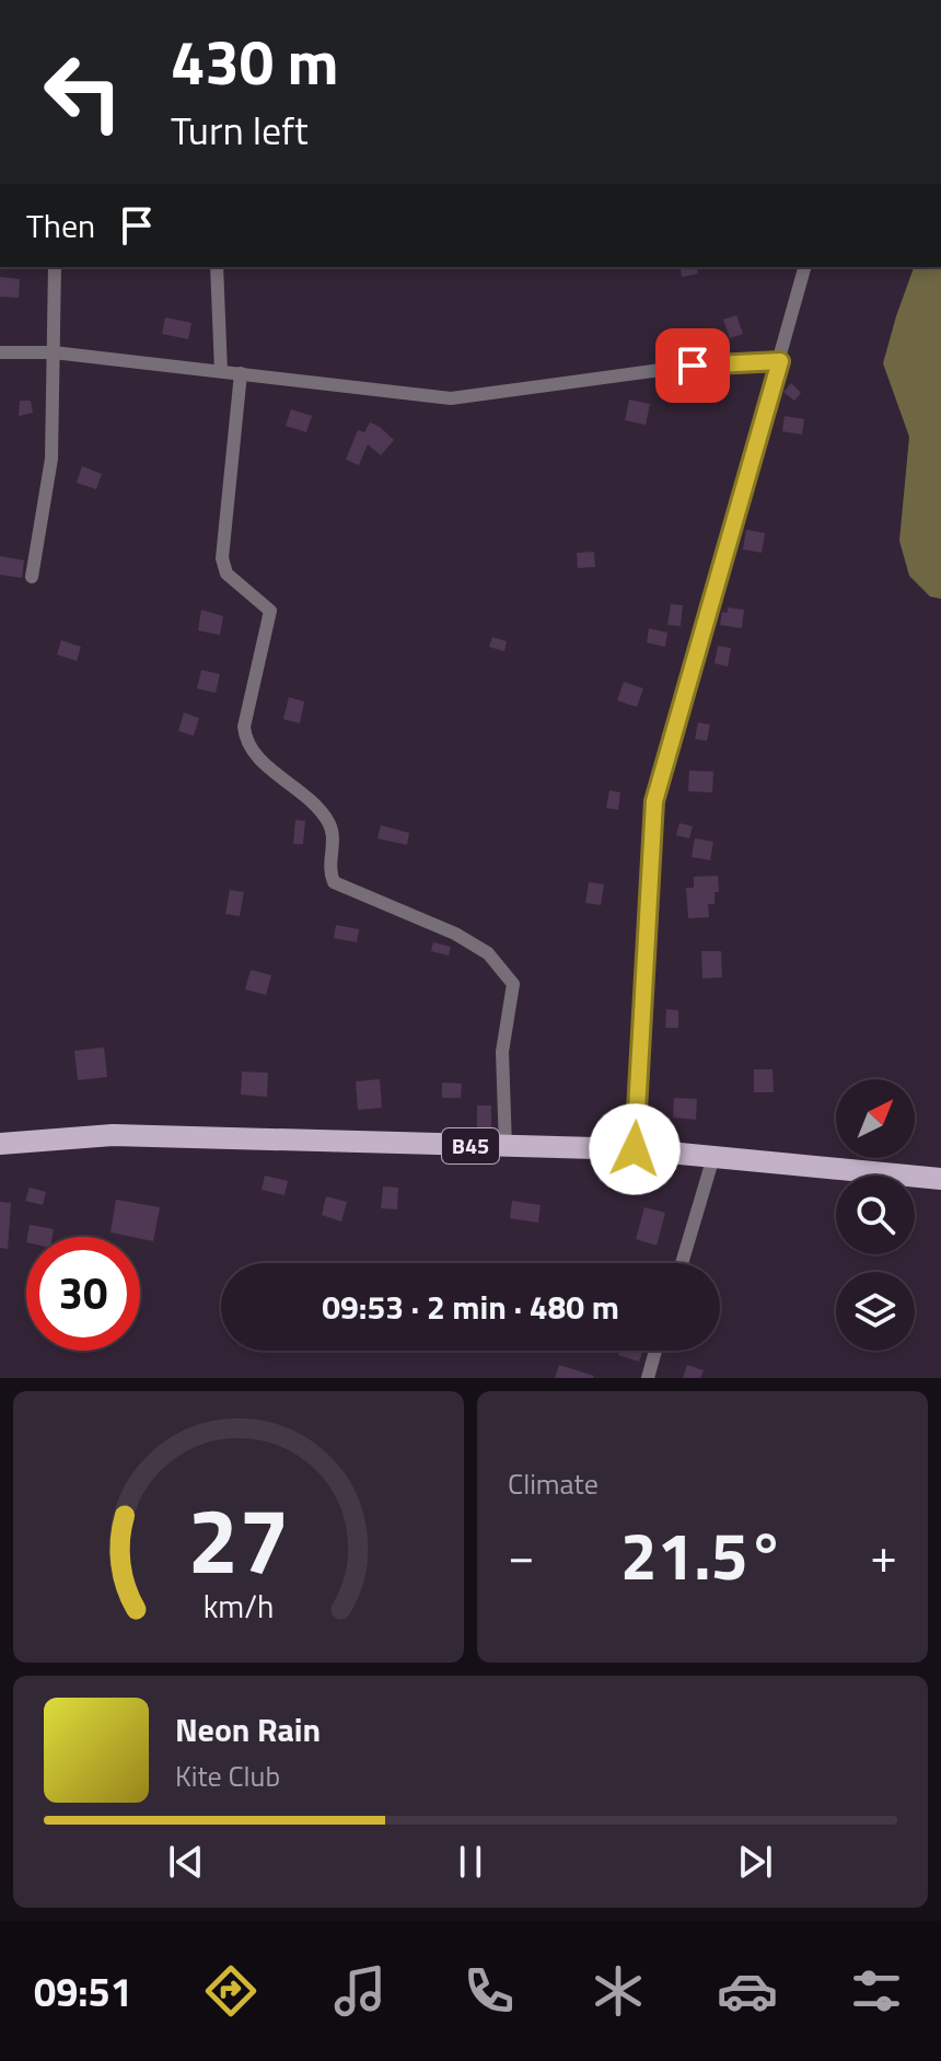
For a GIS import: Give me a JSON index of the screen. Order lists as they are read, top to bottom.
{
  "streets": {
    "main road": ["B45"]
  },
  "north": "top right",
  "page": {
    "turn": ["430 m", "Turn left"],
    "then": "Then",
    "limit": "30",
    "trip": "09:53 · 2 min · 480 m",
    "tile": "Climate",
    "heat": ["−", "21.5°", "+"],
    "song": ["Neon Rain", "Kite Club"],
    "tabs": "09:51",
    "gauge": ["27", "km/h"]
  }
}
